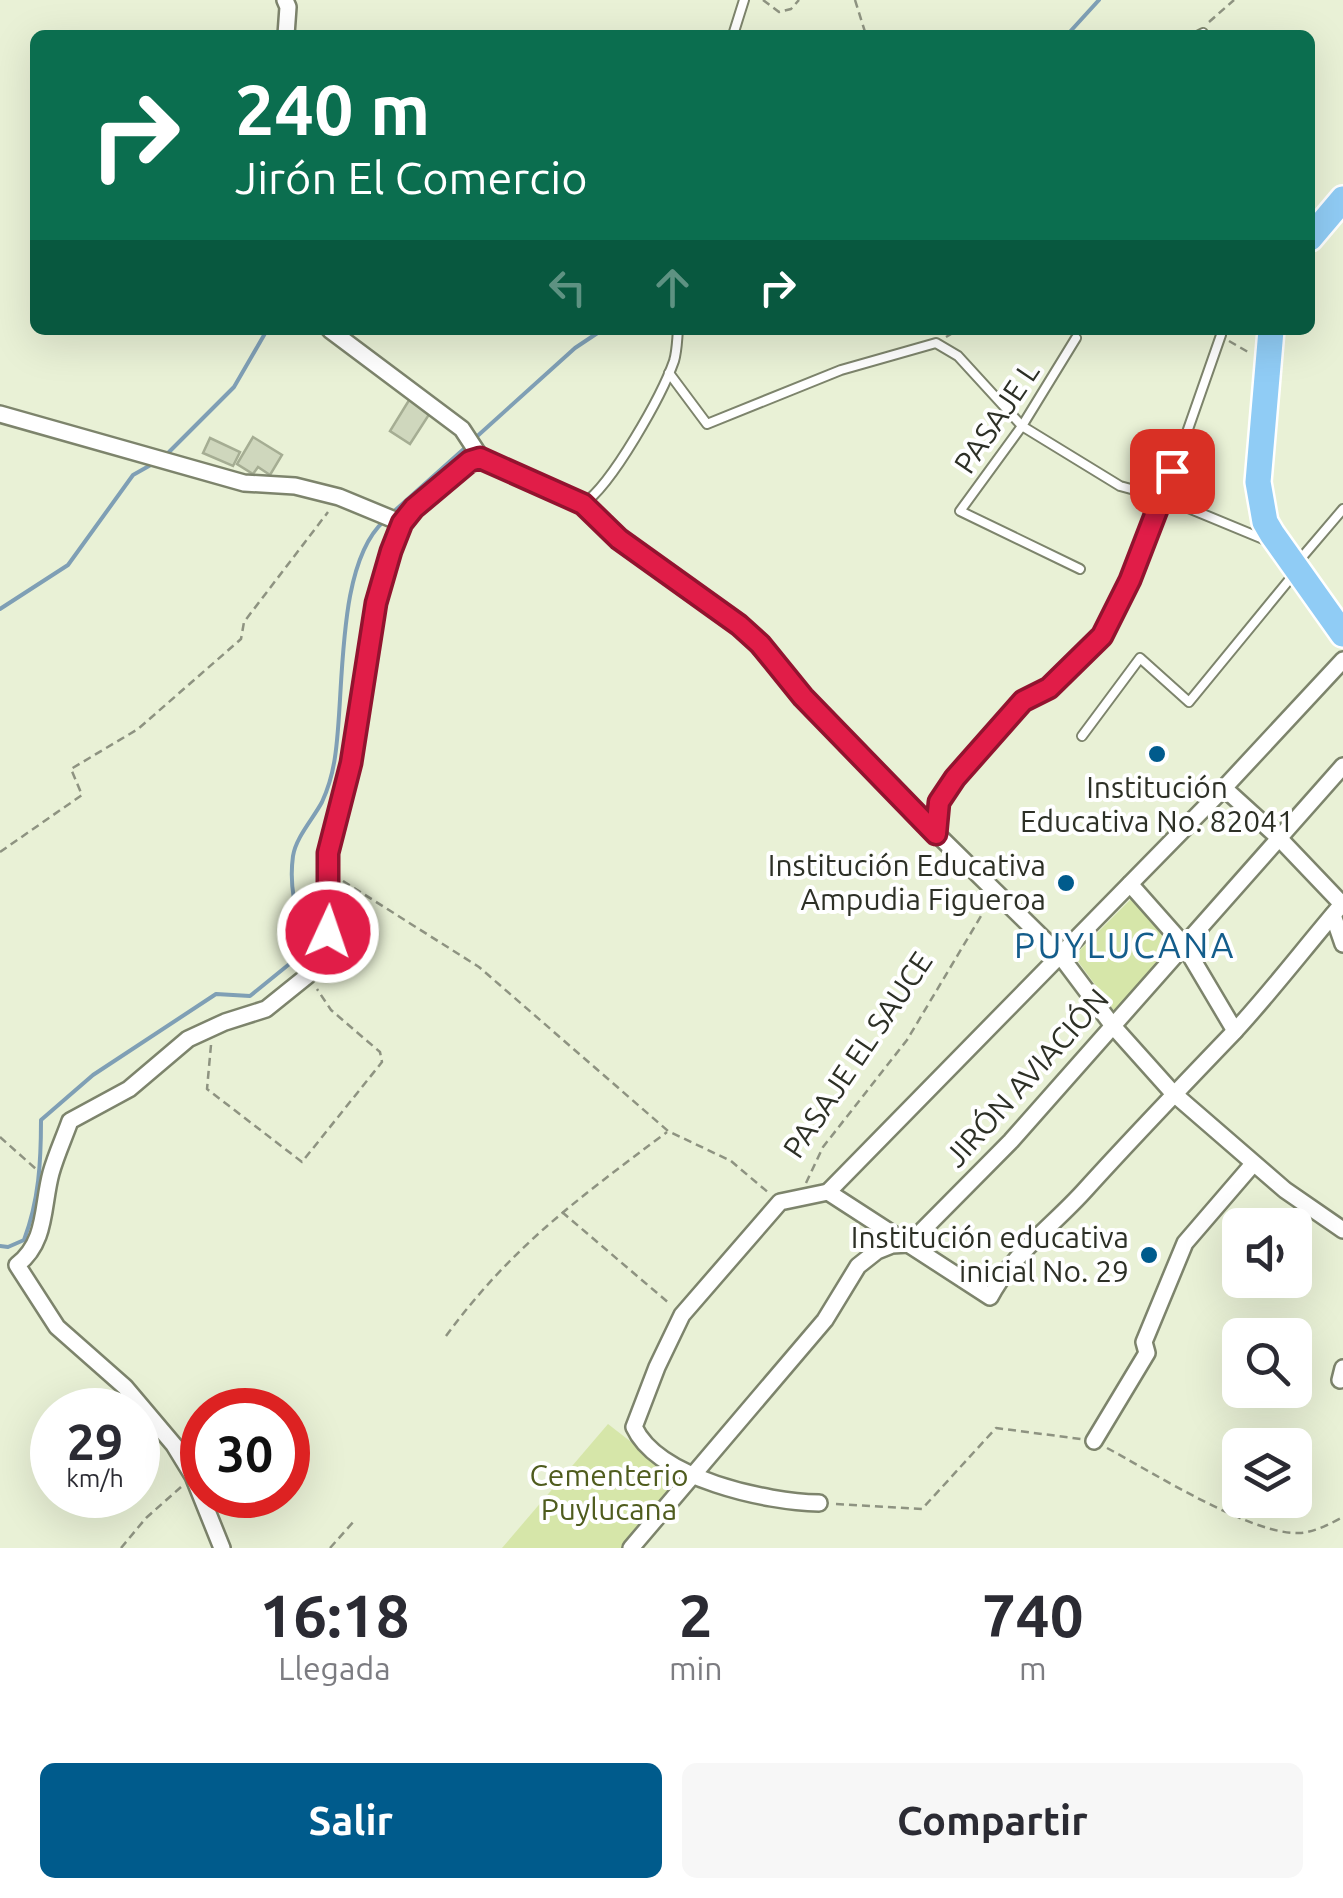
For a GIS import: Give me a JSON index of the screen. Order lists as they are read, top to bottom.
{
  "streets": {
    "street": ["PASAJE EL SAUCE", "JIRÓN AVIACIÓN"],
    "lane": ["PASAJE L"]
  },
  "districts": ["PUYLUCANA"],
  "parks": ["Cementerio Puylucana"],
  "places": ["Institución Educativa No. 82041", "Institución Educativa Ampudia Figueroa", "Institución educativa inicial No. 29"],
  "page": {
    "turn": ["240 m", "Jirón El Comercio"],
    "speed": "29 km/h",
    "limit": "30",
    "eta": [
      "16:18",
      "Llegada",
      "2",
      "min",
      "740",
      "m"
    ],
    "buttons": ["Salir", "Compartir"]
  }
}
